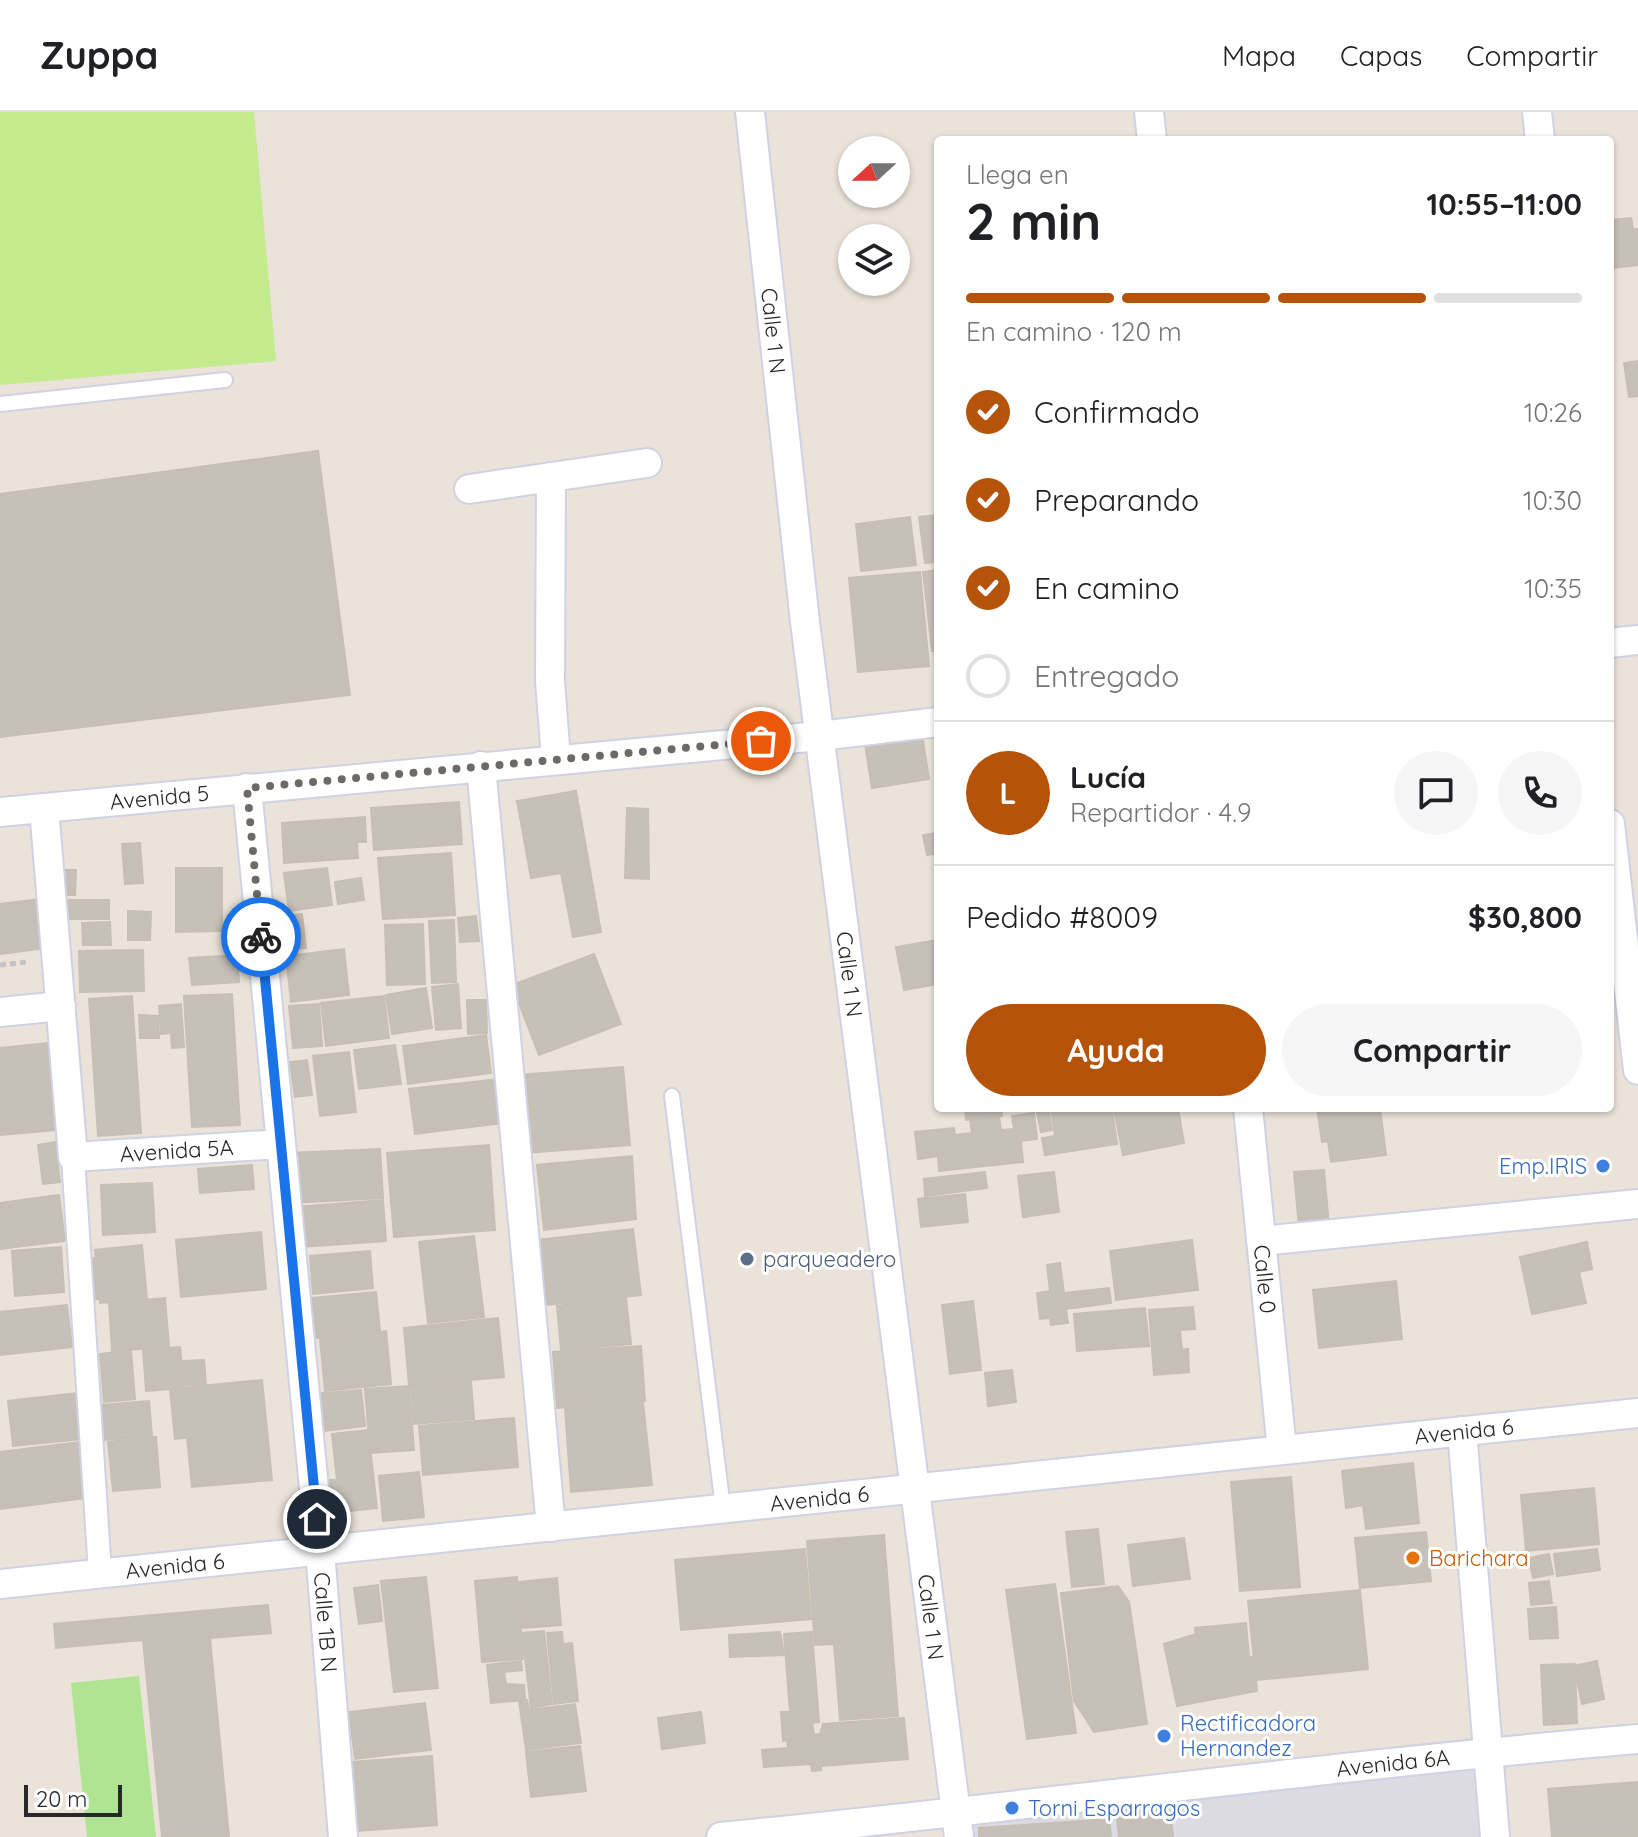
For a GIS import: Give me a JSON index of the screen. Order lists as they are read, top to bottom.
{
  "streets": {
    "street": [
      "Calle 1 N",
      "Avenida 5",
      "Avenida 5A",
      "Calle 0",
      "Avenida 6",
      "Calle 1B N",
      "Avenida 6A"
    ]
  },
  "crossings": [
    ["Calle 1 N", "Avenida 5"],
    ["Calle 1 N", "Avenida 6"],
    ["Calle 1 N", "Avenida 6A"],
    ["Avenida 5", "Calle 1B N"],
    ["Avenida 5A", "Calle 1B N"],
    ["Calle 0", "Avenida 6"],
    ["Avenida 6", "Calle 1B N"]
  ],
  "places": [
    "Emp.IRIS",
    "parqueadero",
    "Barichara",
    "Rectificadora Hernandez",
    "Torni Esparragos"
  ],
  "scale_bar": "20 m",
  "north": "left",
  "page": {
    "header": "Zuppa",
    "nav": ["Mapa", "Capas", "Compartir"],
    "heading": ["2 min", "Llega en", "10:55–11:00"],
    "panel": [
      "Lucía",
      "Repartidor · 4.9",
      "Pedido #8009",
      "$30,800"
    ],
    "bar": "En camino · 120 m",
    "list": [
      ["Confirmado", "10:26"],
      ["Preparando", "10:30"],
      ["En camino", "10:35"],
      "Entregado"
    ],
    "round": "L",
    "buttons": ["Ayuda", "Compartir"],
    "scale": "20 m"
  }
}
